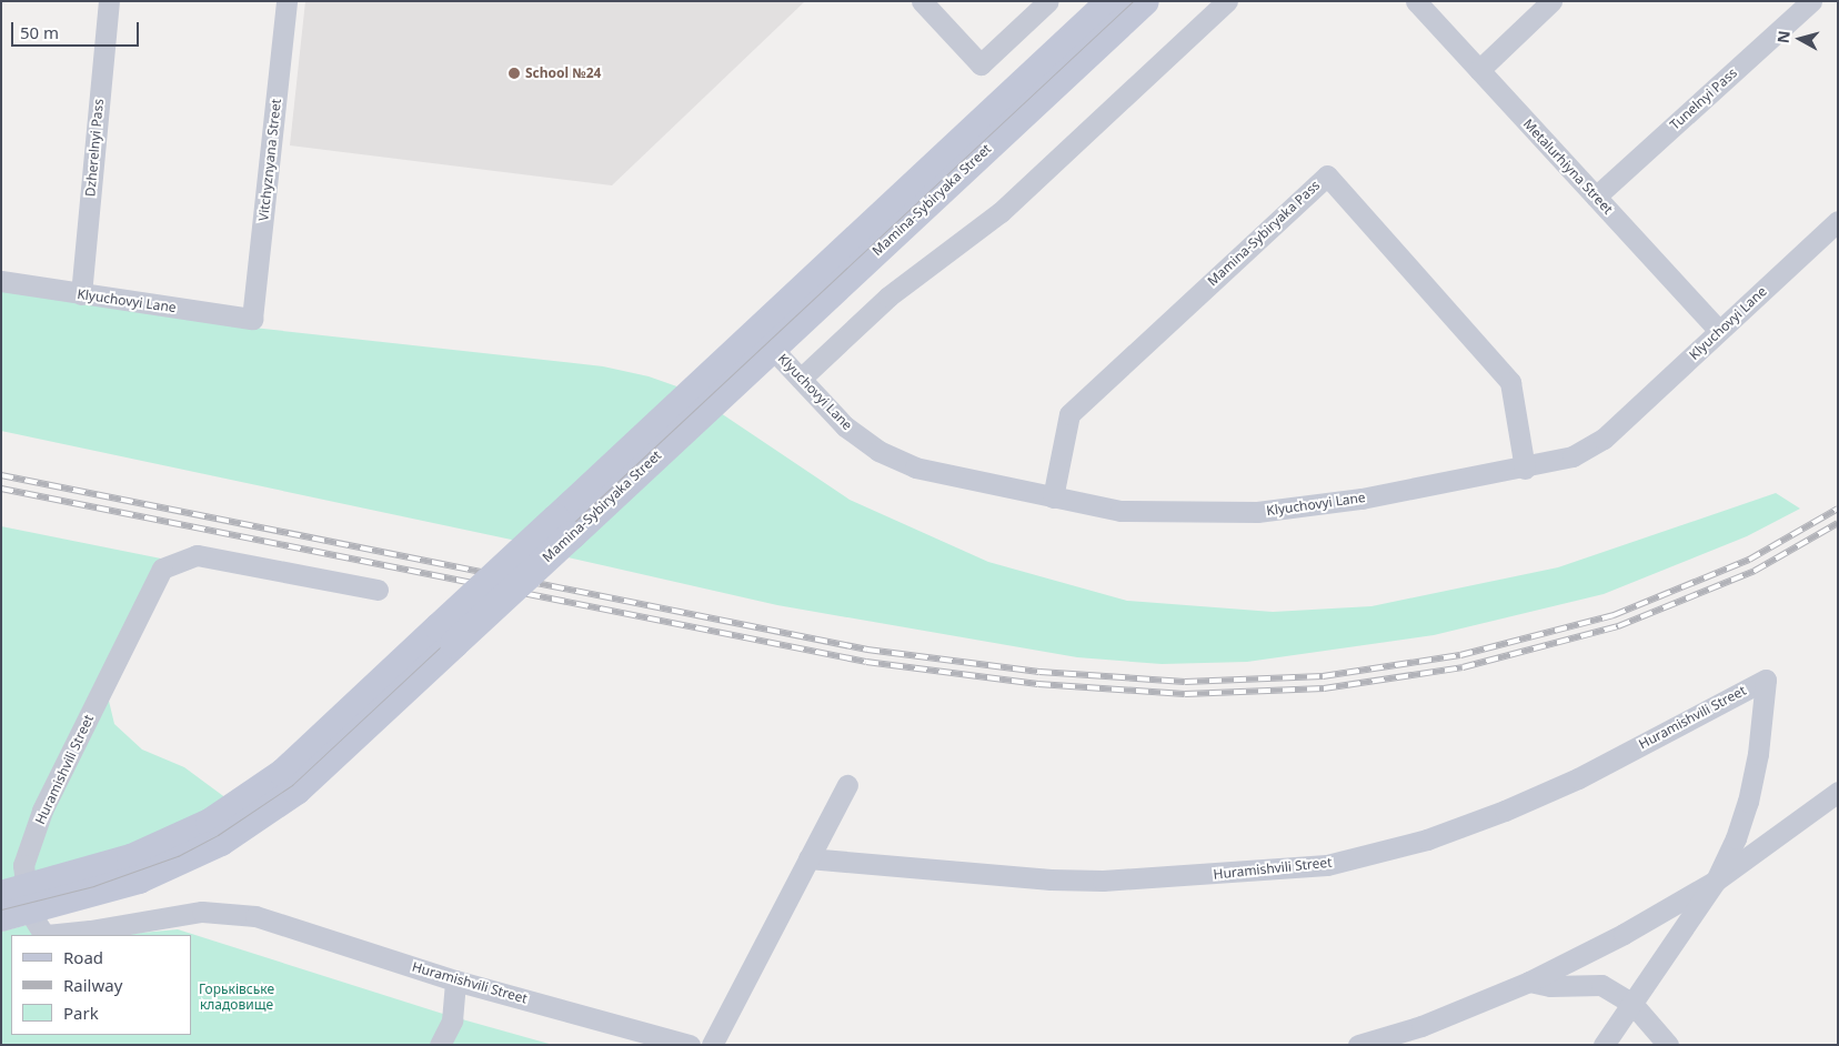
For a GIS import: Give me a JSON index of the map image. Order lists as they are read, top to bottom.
{
  "streets": {
    "main road": ["Mamina-Sybiryaka Street"],
    "street": [
      "Tunelnyi Pass",
      "Dzherelnyi Pass",
      "Vitchyznyana Street",
      "Metalurhiyna Street",
      "Mamina-Sybiryaka Pass",
      "Klyuchovyi Lane",
      "Huramishvili Street"
    ]
  },
  "crossings": [
    ["Tunelnyi Pass", "Metalurhiyna Street"],
    ["Dzherelnyi Pass", "Klyuchovyi Lane"],
    ["Vitchyznyana Street", "Klyuchovyi Lane"],
    ["Metalurhiyna Street", "Klyuchovyi Lane"],
    ["Mamina-Sybiryaka Street", "Klyuchovyi Lane"],
    ["Mamina-Sybiryaka Street", "Huramishvili Street"],
    ["Mamina-Sybiryaka Pass", "Klyuchovyi Lane"]
  ],
  "parks": ["Горьківське кладовище"],
  "places": ["School №24"],
  "legend": ["Road", "Railway", "Park"],
  "scale_bar": "50 m",
  "north": "left"
}
